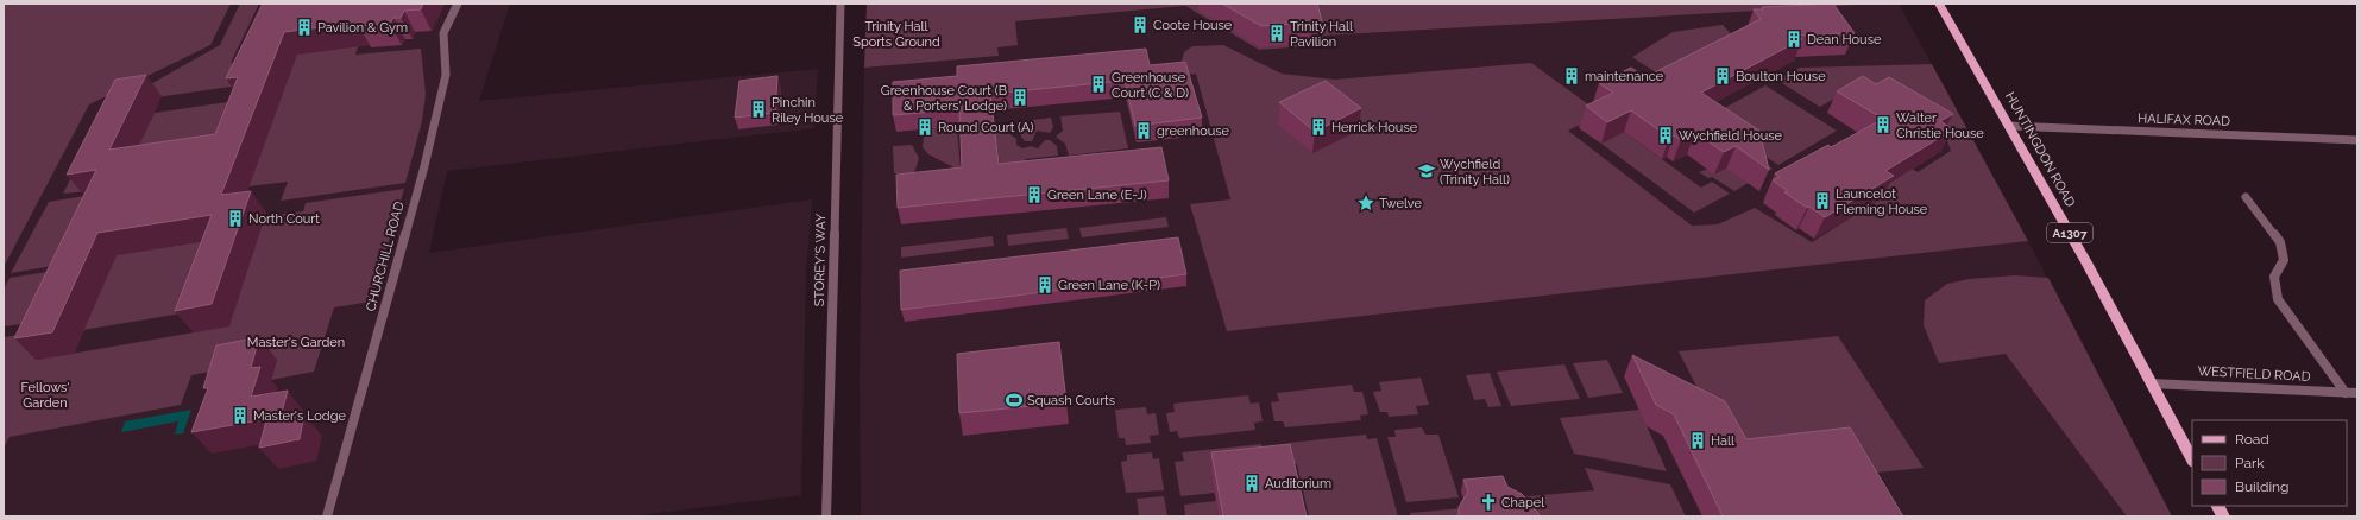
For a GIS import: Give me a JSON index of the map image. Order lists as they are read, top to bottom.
{
  "streets": {
    "main road": ["HUNTINGDON ROAD", "A1307"],
    "street": [
      "HALIFAX ROAD",
      "CHURCHILL ROAD",
      "STOREY'S WAY",
      "WESTFIELD ROAD"
    ]
  },
  "crossings": [
    ["HALIFAX ROAD", "HUNTINGDON ROAD"],
    ["HUNTINGDON ROAD", "WESTFIELD ROAD"]
  ],
  "parks": ["Trinity Hall Sports Ground", "Master's Garden", "Fellows' Garden"],
  "places": {
    "building": [
      "Coote House",
      "Pavilion & Gym",
      "Trinity Hall Pavilion",
      "Dean House",
      "maintenance",
      "Boulton House",
      "Greenhouse Court (C & D)",
      "Greenhouse Court (B & Porters' Lodge)",
      "Pinchin Riley House",
      "Walter Christie House",
      "Round Court (A)",
      "Herrick House",
      "greenhouse",
      "Wychfield House",
      "Green Lane (E-J)",
      "Launcelot Fleming House",
      "North Court",
      "Green Lane (K-P)",
      "Master's Lodge",
      "Hall",
      "Auditorium"
    ],
    "school or university": ["Wychfield (Trinity Hall)"],
    "place": ["Twelve"],
    "sports": ["Squash Courts"],
    "church": ["Chapel"]
  },
  "legend": ["Road", "Park", "Building"]
}
